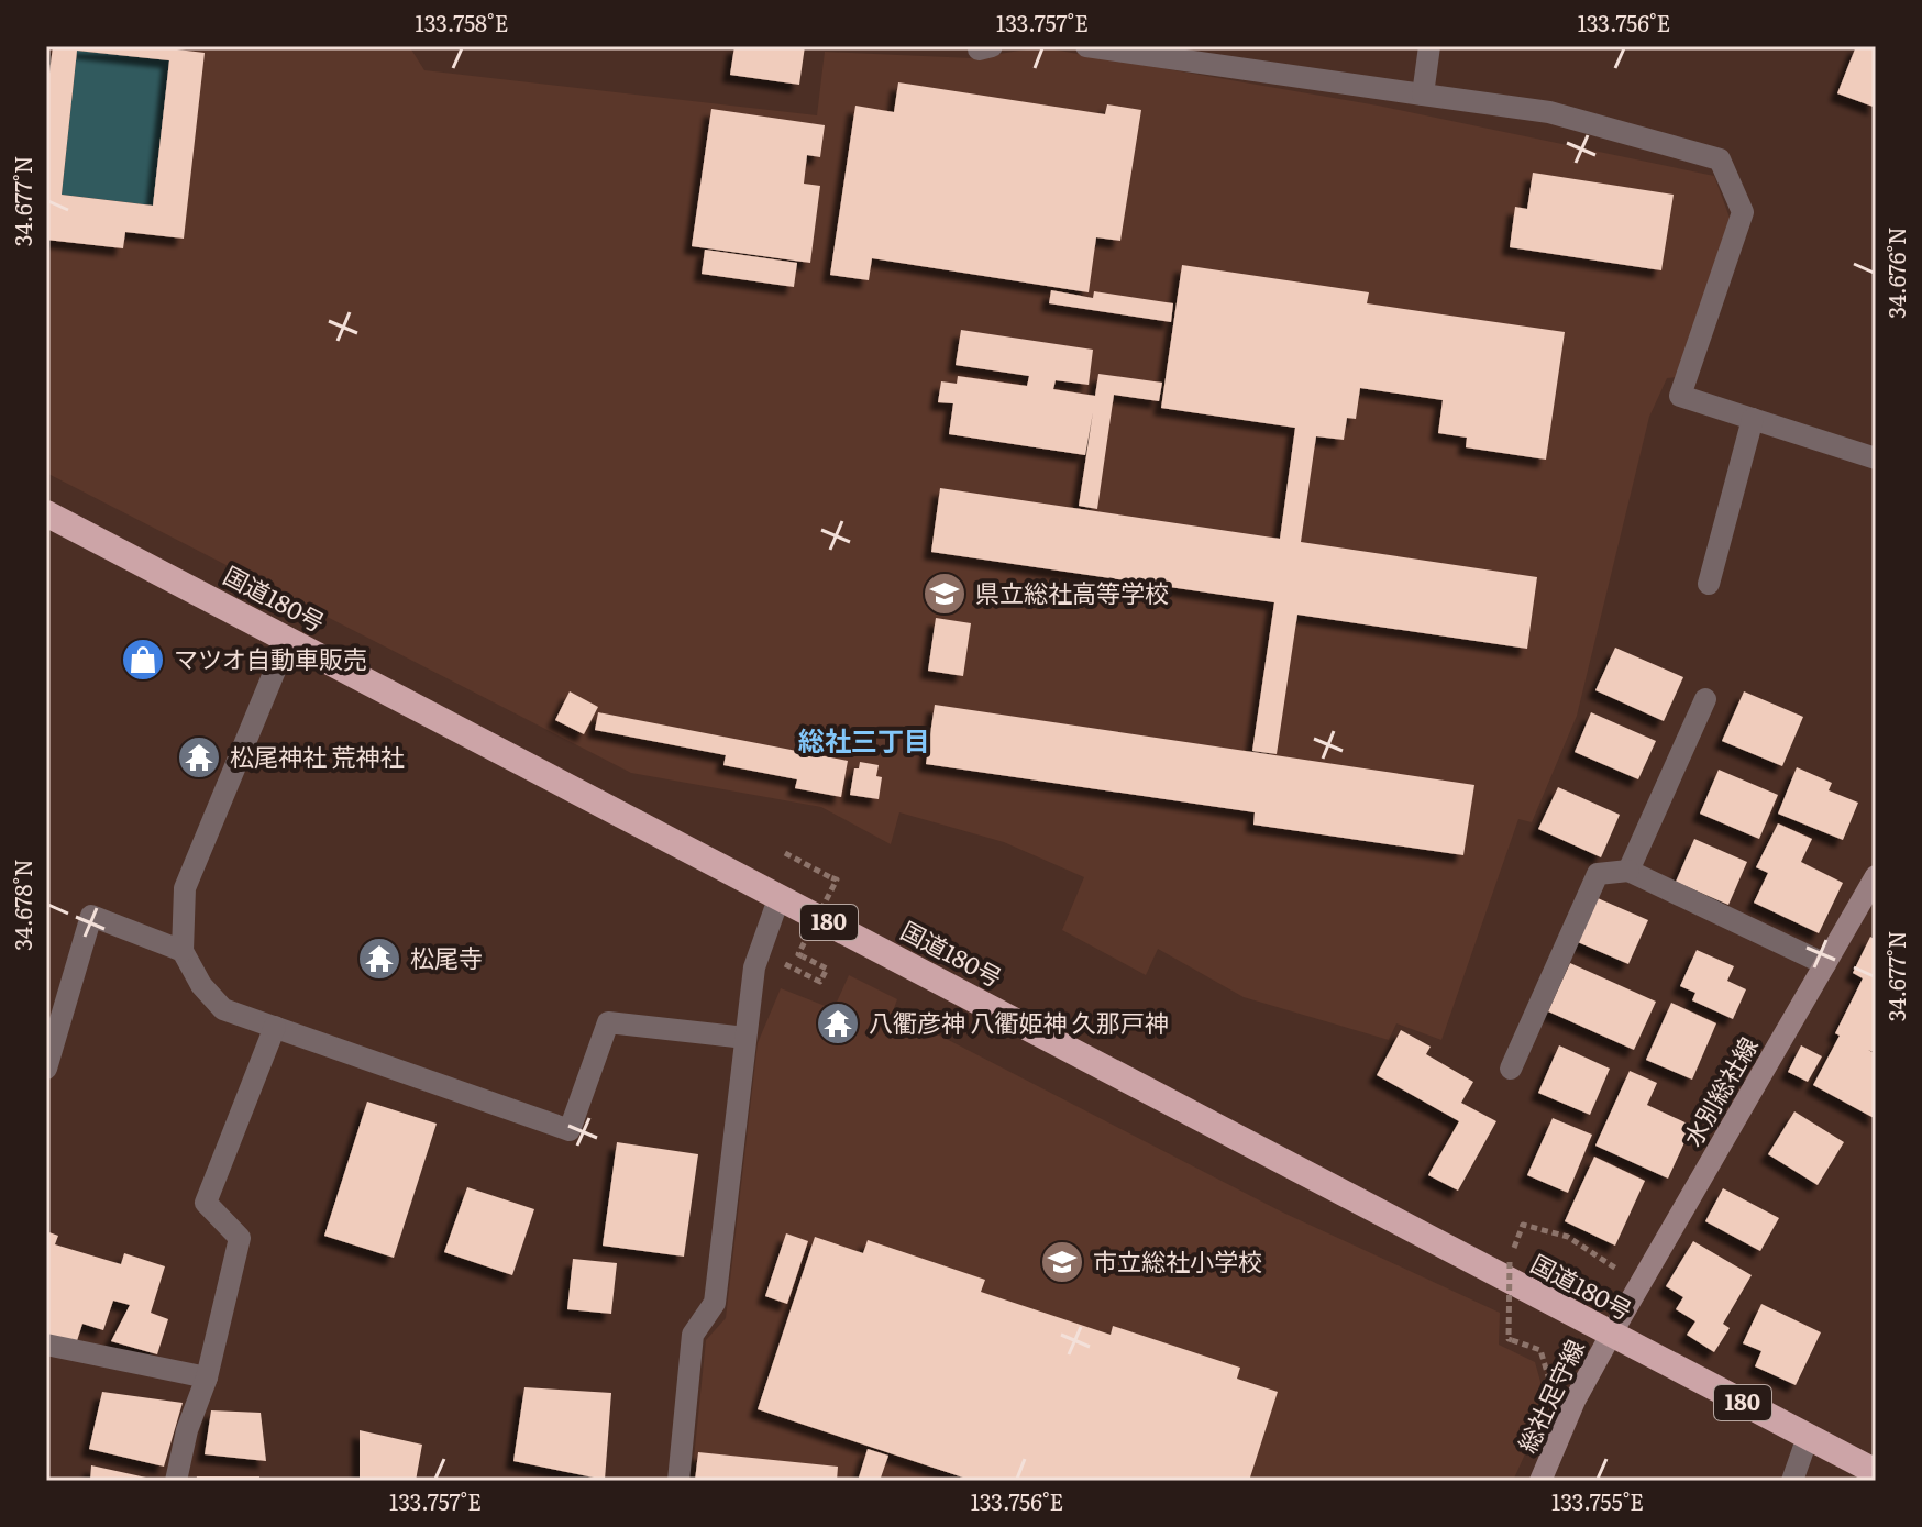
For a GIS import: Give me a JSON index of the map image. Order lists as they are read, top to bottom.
{
  "streets": {
    "highway": ["国道180号", "180"],
    "main road": ["水別総社線", "総社足守線"]
  },
  "crossings": [
    ["国道180号", "水別総社線"],
    ["国道180号", "総社足守線"],
    ["水別総社線", "総社足守線"]
  ],
  "districts": ["総社三丁目"],
  "places": {
    "school or university": ["県立総社高等学校", "市立総社小学校"],
    "shop": ["マツオ自動車販売"],
    "temple": ["松尾神社 荒神社", "松尾寺", "八衢彦神 八衢姫神 久那戸神"]
  },
  "coordinates": [
    "133.758°E",
    "133.757°E",
    "133.756°E",
    "34.677°N",
    "34.676°N",
    "34.678°N",
    "133.755°E"
  ]
}
